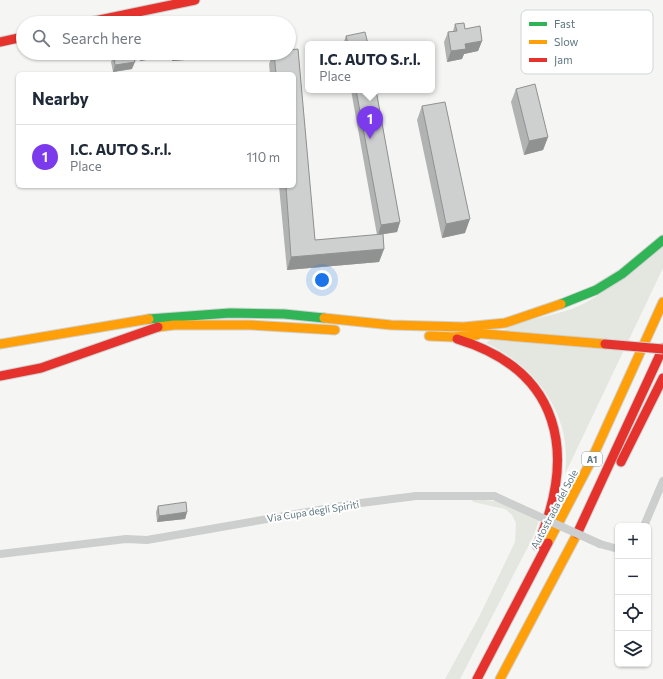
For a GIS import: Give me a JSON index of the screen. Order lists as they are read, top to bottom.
{
  "streets": {
    "main road": ["A1", "Autostrada del Sole"],
    "street": ["Via Cupa degli Spiriti"]
  },
  "legend": ["Fast", "Slow", "Jam"],
  "page": {
    "search": "Search here",
    "popup": ["I.C. AUTO S.r.l.", "Place"],
    "heading": "Nearby",
    "pins": "1",
    "list": [
      {
        "mark": "1",
        "name": "I.C. AUTO S.r.l.",
        "note": "Place",
        "value": "110 m"
      }
    ],
    "map_buttons": ["+", "−"]
  }
}
